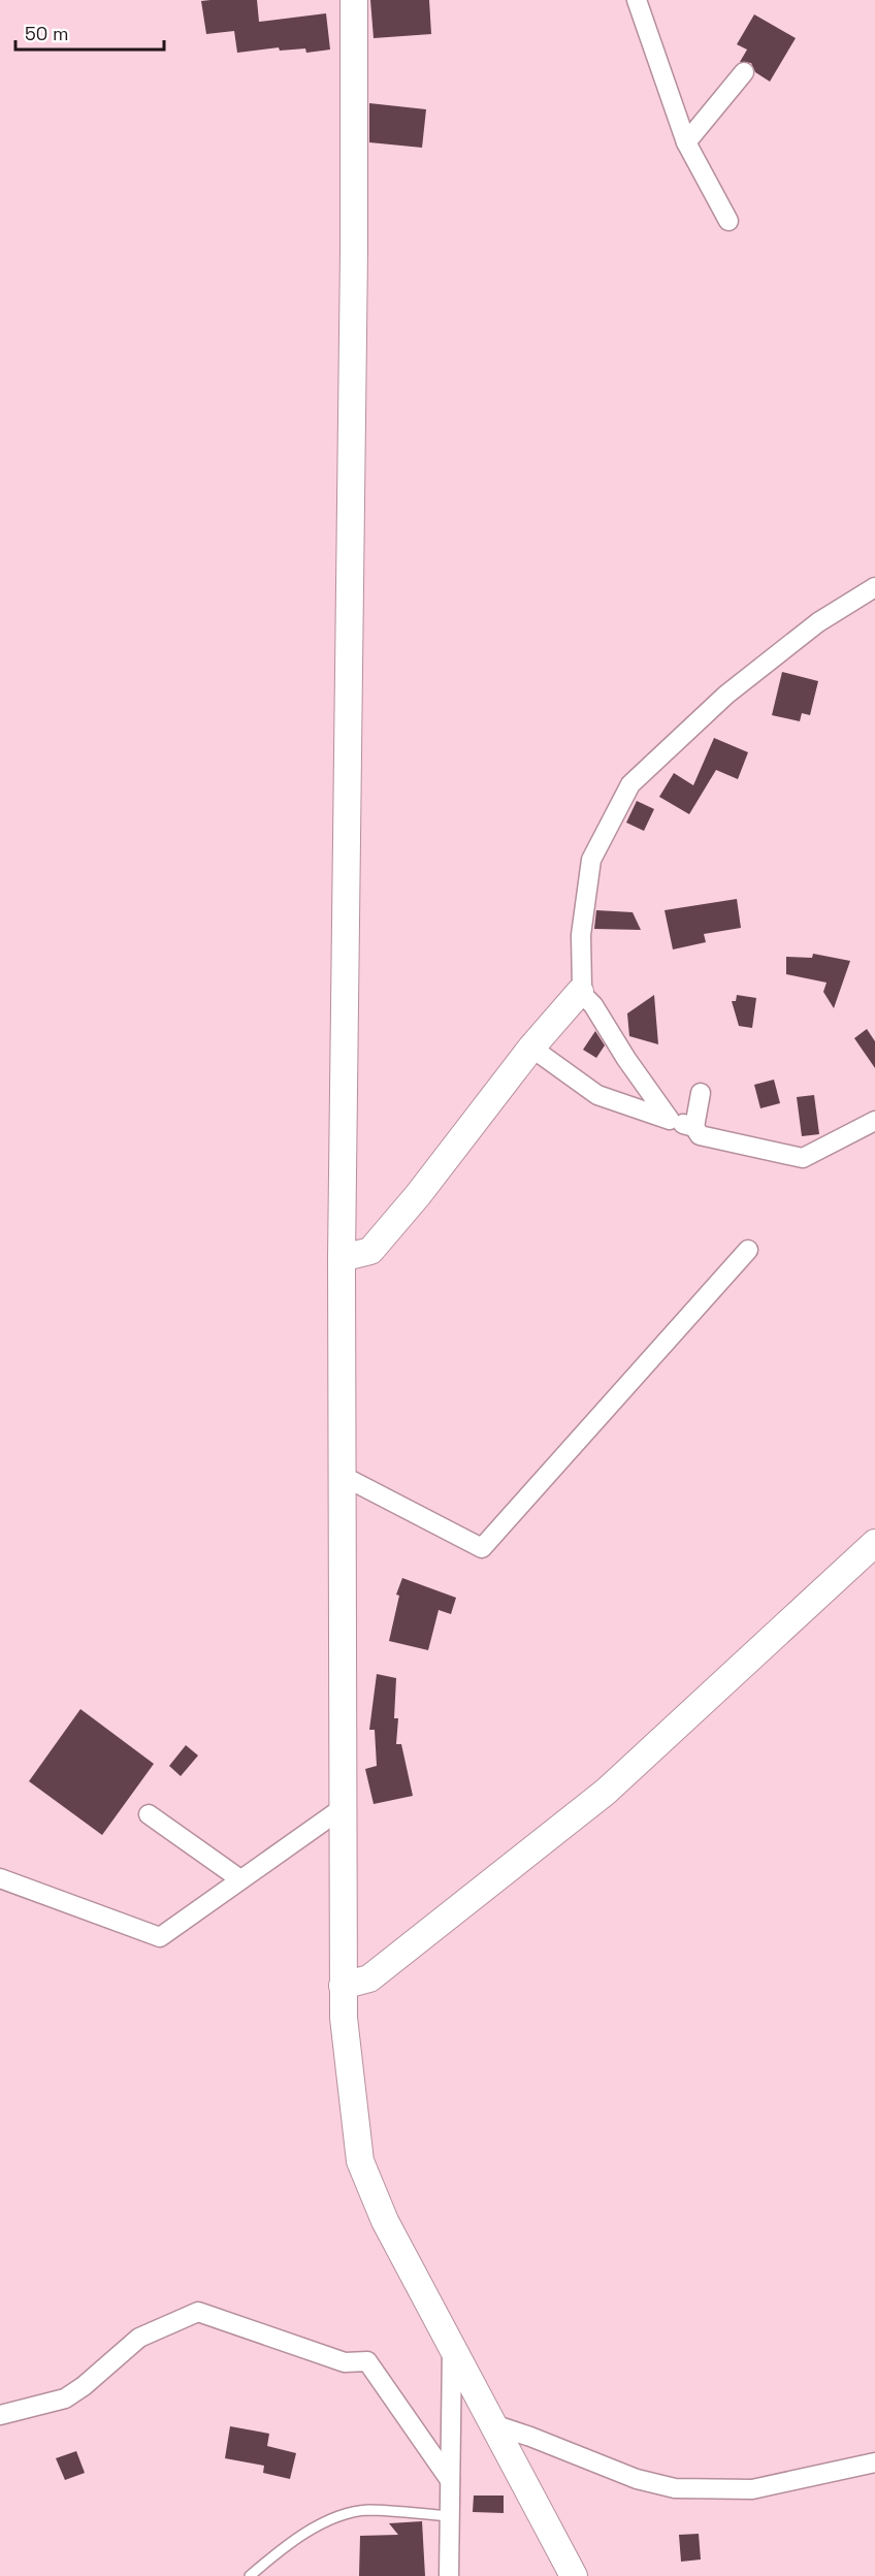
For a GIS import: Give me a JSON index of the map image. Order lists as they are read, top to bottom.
{
  "scale_bar": "50 m"
}
